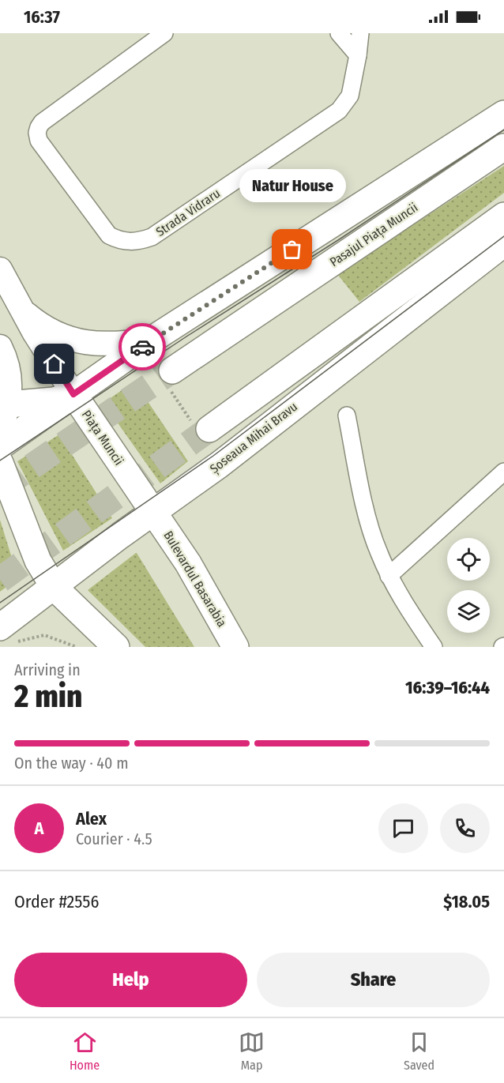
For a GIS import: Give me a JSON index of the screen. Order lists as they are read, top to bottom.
{
  "streets": {
    "main road": [
      "Pasajul Piața Muncii",
      "Piața Muncii",
      "Șoseaua Mihai Bravu",
      "Bulevardul Basarabia"
    ],
    "street": ["Strada Vidraru"]
  },
  "crossings": [
    ["Piața Muncii", "Șoseaua Mihai Bravu"],
    ["Piața Muncii", "Bulevardul Basarabia"],
    ["Șoseaua Mihai Bravu", "Bulevardul Basarabia"]
  ],
  "places": ["Natur House"],
  "page": {
    "status": "16:37",
    "bubble": "Natur House",
    "heading": ["2 min", "Arriving in", "16:39–16:44"],
    "panel": [
      "Alex",
      "Courier · 4.5",
      "Order #2556",
      "$18.05"
    ],
    "bar": "On the way · 40 m",
    "round": "A",
    "buttons": ["Help", "Share"],
    "tabs": ["Home", "Map", "Saved"]
  }
}
